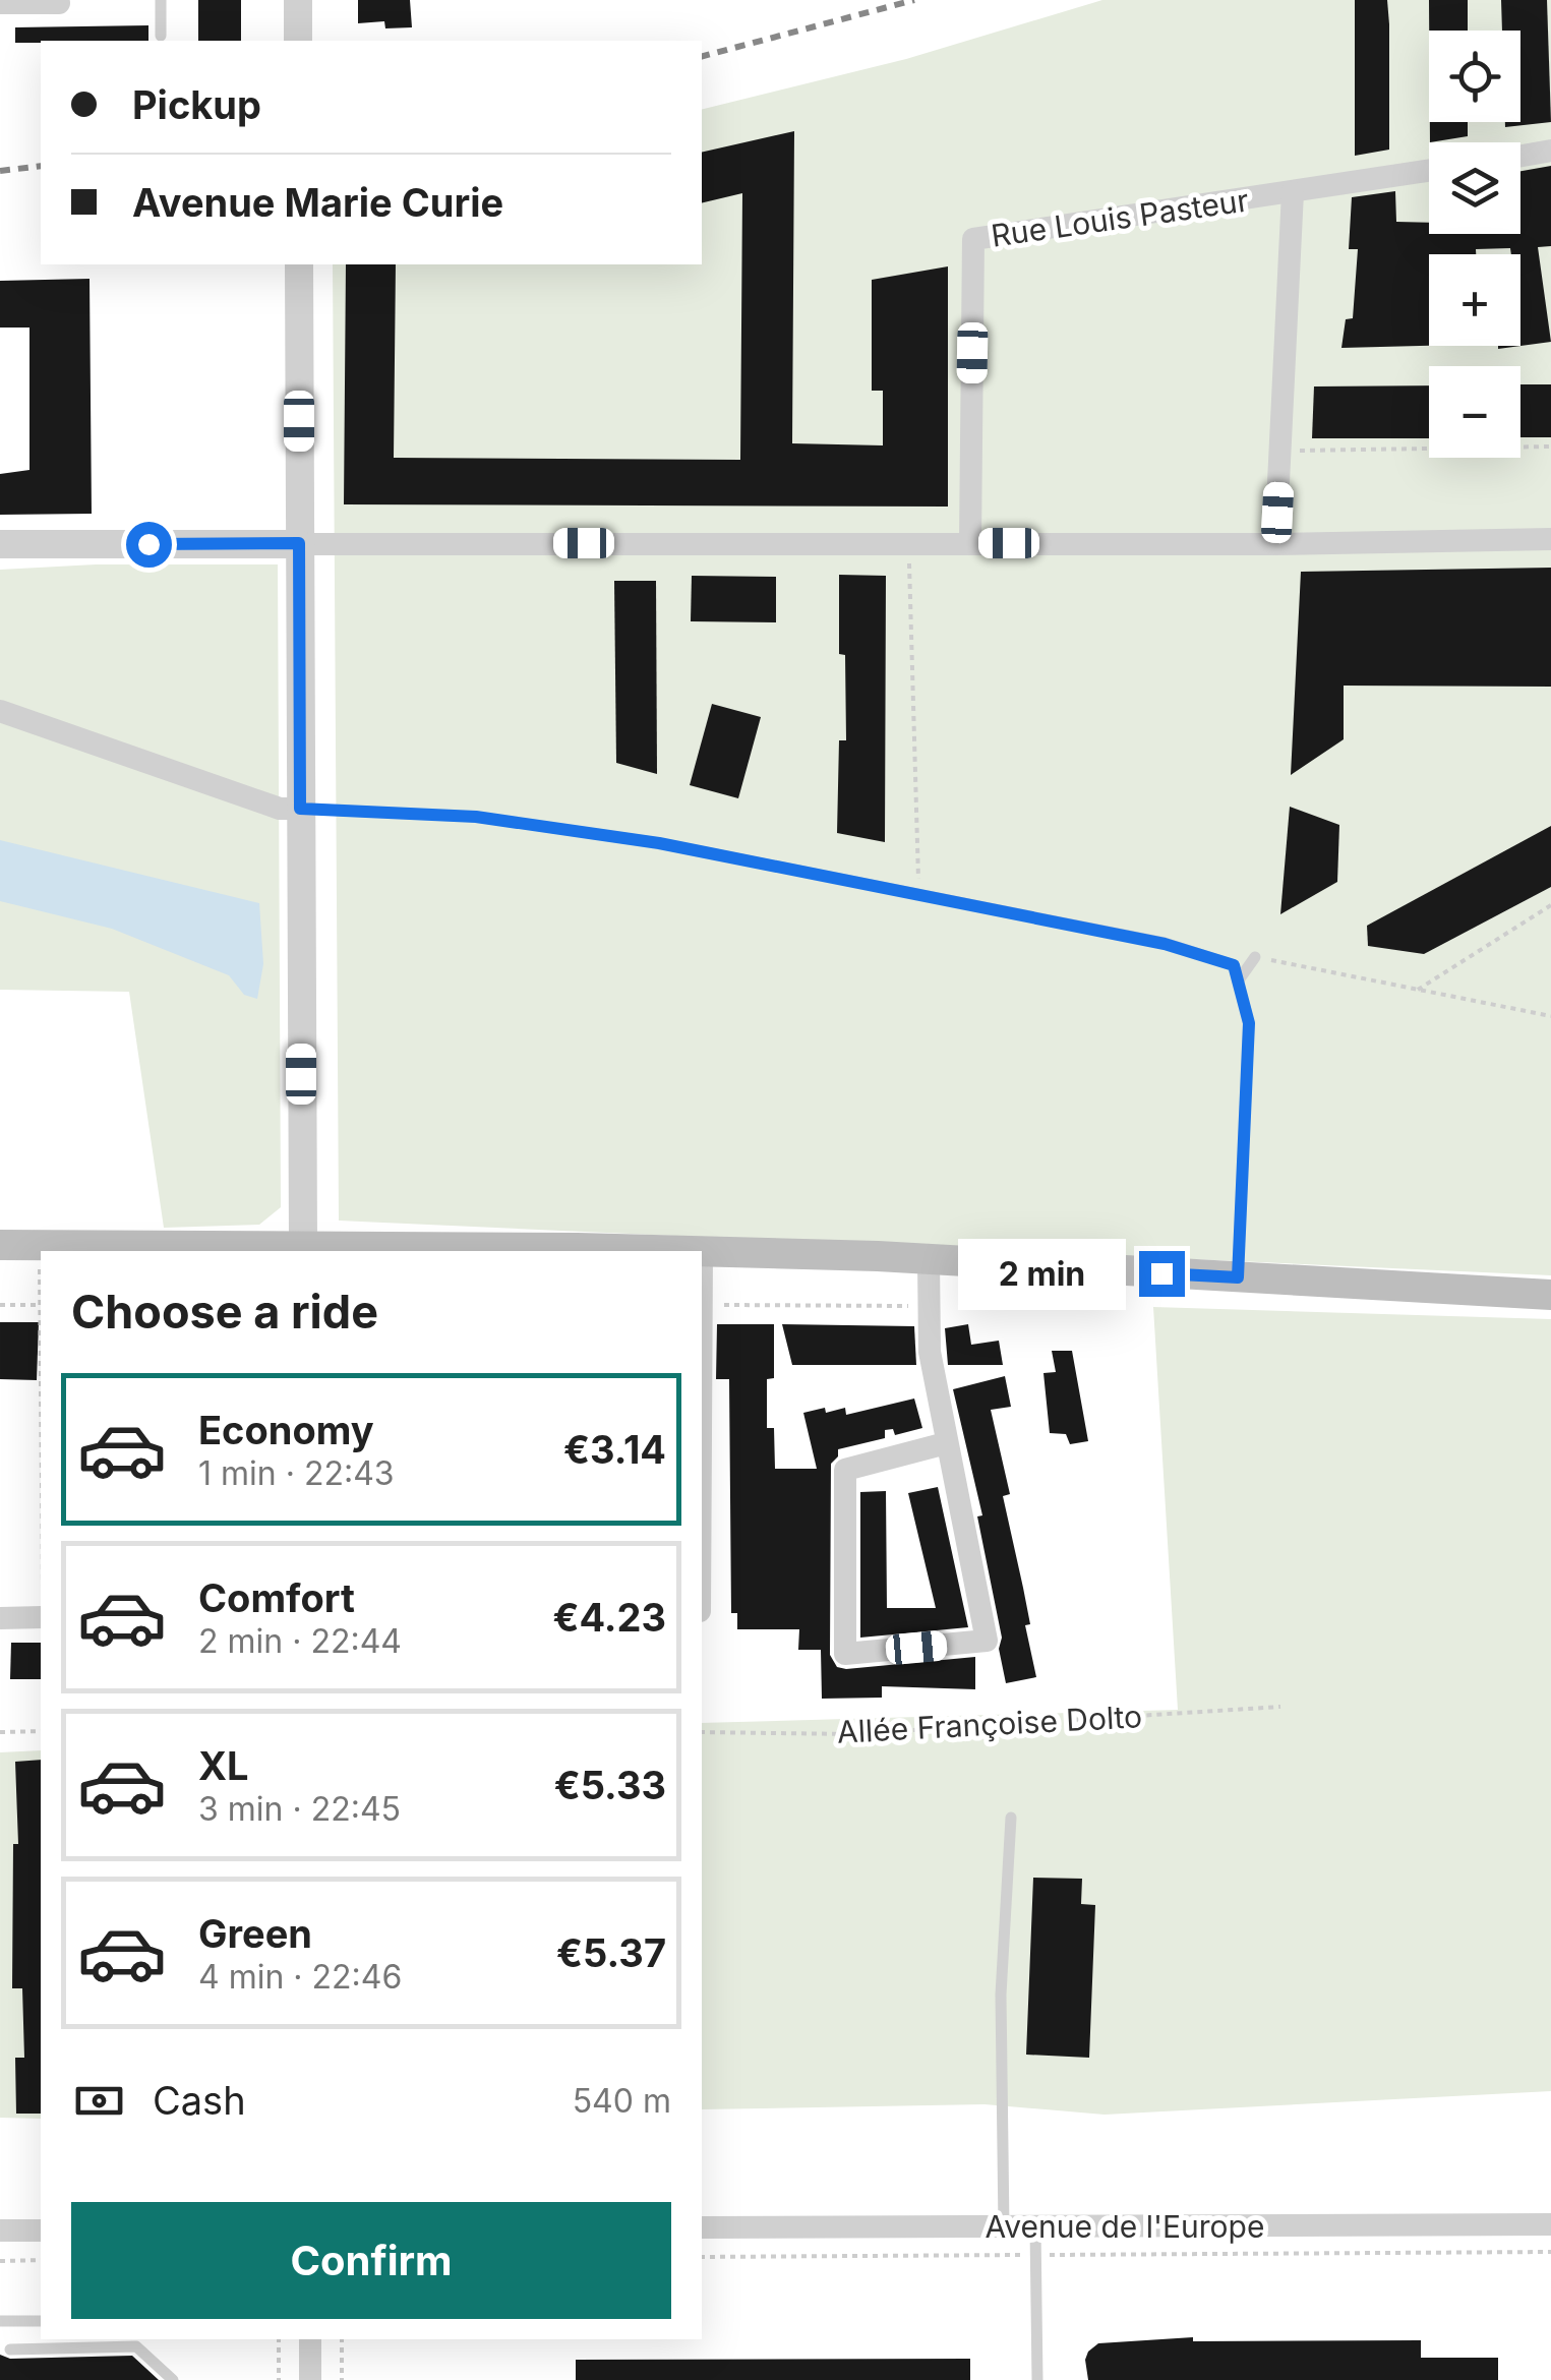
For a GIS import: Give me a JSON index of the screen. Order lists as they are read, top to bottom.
{
  "streets": {
    "street": ["Rue Louis Pasteur", "Avenue de l'Europe"],
    "path": ["Allée Françoise Dolto"]
  },
  "page": {
    "map_buttons": ["+", "−"],
    "banner": ["Pickup", "Avenue Marie Curie"],
    "bubble": "2 min",
    "heading": "Choose a ride",
    "list": [
      {
        "name": "Economy",
        "note": "1 min · 22:43",
        "value": "€3.14"
      },
      {
        "name": "Comfort",
        "note": "2 min · 22:44",
        "value": "€4.23"
      },
      {
        "name": "XL",
        "note": "3 min · 22:45",
        "value": "€5.33"
      },
      {
        "name": "Green",
        "note": "4 min · 22:46",
        "value": "€5.37"
      }
    ],
    "pay": ["Cash", "540 m"],
    "buttons": "Confirm"
  }
}
